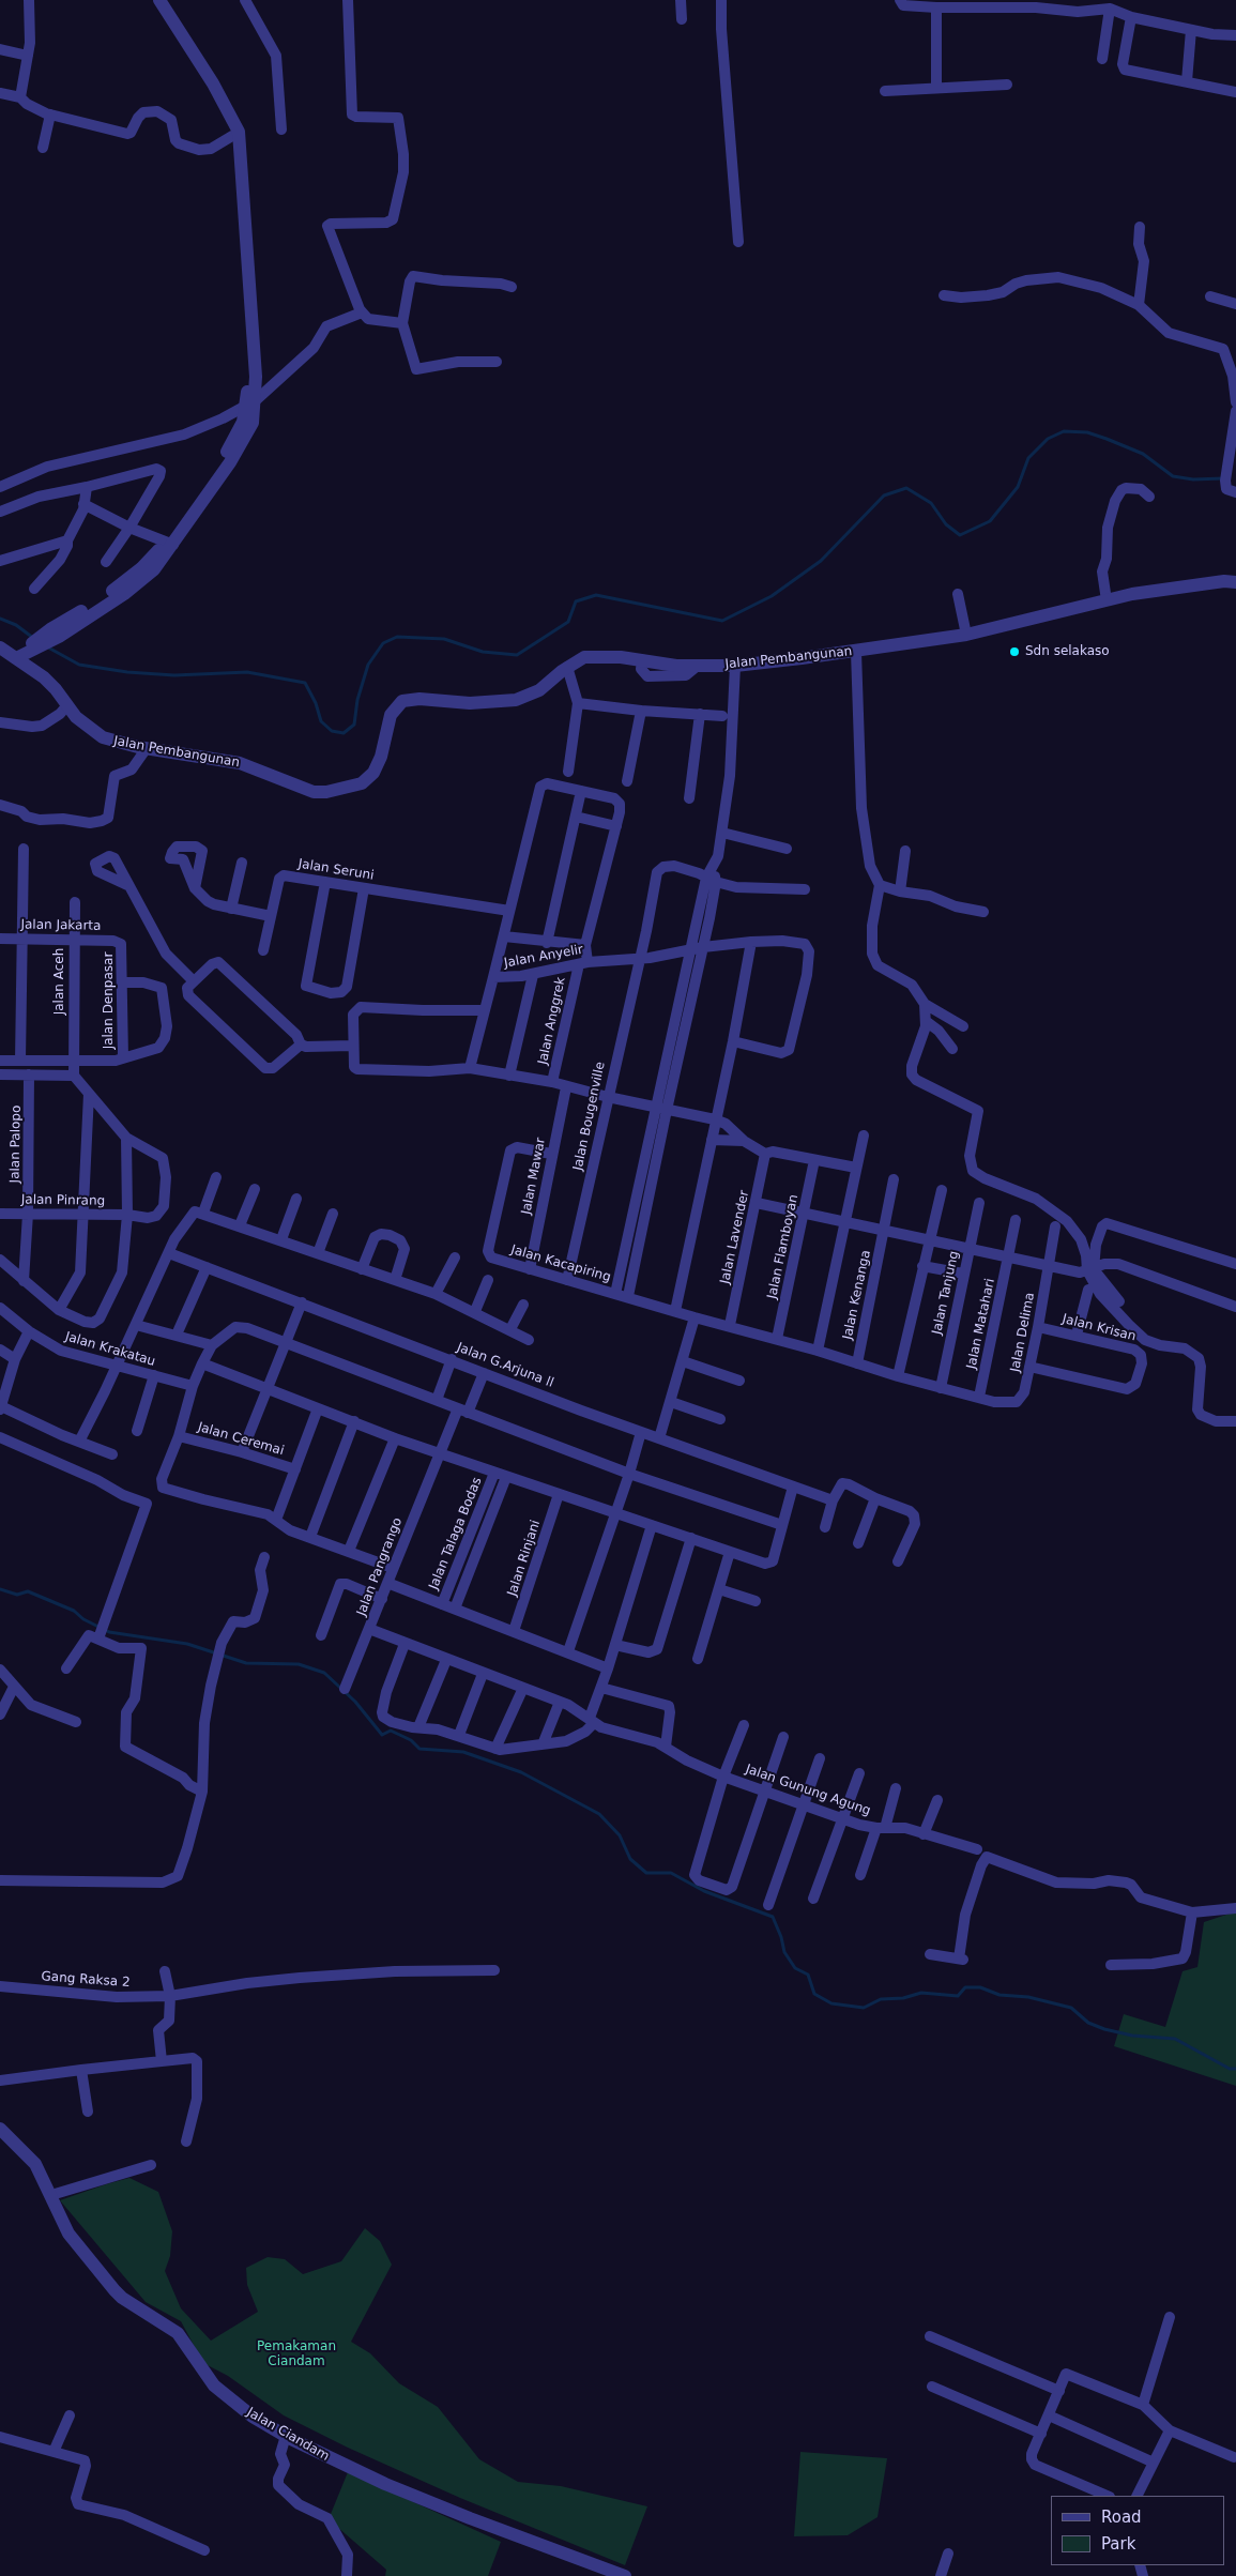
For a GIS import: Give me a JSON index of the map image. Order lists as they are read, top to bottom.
{
  "streets": {
    "street": [
      "Jalan Pembangunan",
      "Jalan Seruni",
      "Jalan Jakarta",
      "Jalan Anyelir",
      "Jalan Aceh",
      "Jalan Denpasar",
      "Jalan Anggrek",
      "Jalan Bougenville",
      "Jalan Palopo",
      "Jalan Mawar",
      "Jalan Pinrang",
      "Jalan Lavender",
      "Jalan Flamboyan",
      "Jalan Kacapiring",
      "Jalan Tanjung",
      "Jalan Kenanga",
      "Jalan Matahari",
      "Jalan Krisan",
      "Jalan Delima",
      "Jalan Krakatau",
      "Jalan G.Arjuna ll",
      "Jalan Ceremai",
      "Jalan Talaga Bodas",
      "Jalan Rinjani",
      "Jalan Pangrango",
      "Jalan Gunung Agung",
      "Gang Raksa 2",
      "Jalan Ciandam"
    ]
  },
  "crossings": [
    ["Jalan Jakarta", "Jalan Aceh"],
    ["Jalan Jakarta", "Jalan Denpasar"],
    ["Jalan Anyelir", "Jalan Anggrek"],
    ["Jalan Anyelir", "Jalan Bougenville"],
    ["Jalan Bougenville", "Jalan Kacapiring"],
    ["Jalan Palopo", "Jalan Pinrang"],
    ["Jalan Mawar", "Jalan Kacapiring"],
    ["Jalan Lavender", "Jalan Kacapiring"],
    ["Jalan Flamboyan", "Jalan Kacapiring"],
    ["Jalan Kacapiring", "Jalan Tanjung"],
    ["Jalan Kacapiring", "Jalan Kenanga"],
    ["Jalan Kacapiring", "Jalan Matahari"],
    ["Jalan Kacapiring", "Jalan Delima"],
    ["Jalan Matahari", "Jalan Delima"],
    ["Jalan Krisan", "Jalan Delima"],
    ["Jalan G.Arjuna ll", "Jalan Pangrango"],
    ["Jalan Pangrango", "Jalan Gunung Agung"]
  ],
  "parks": ["Pemakaman Ciandam"],
  "places": ["Sdn selakaso"],
  "legend": ["Road", "Park"]
}
